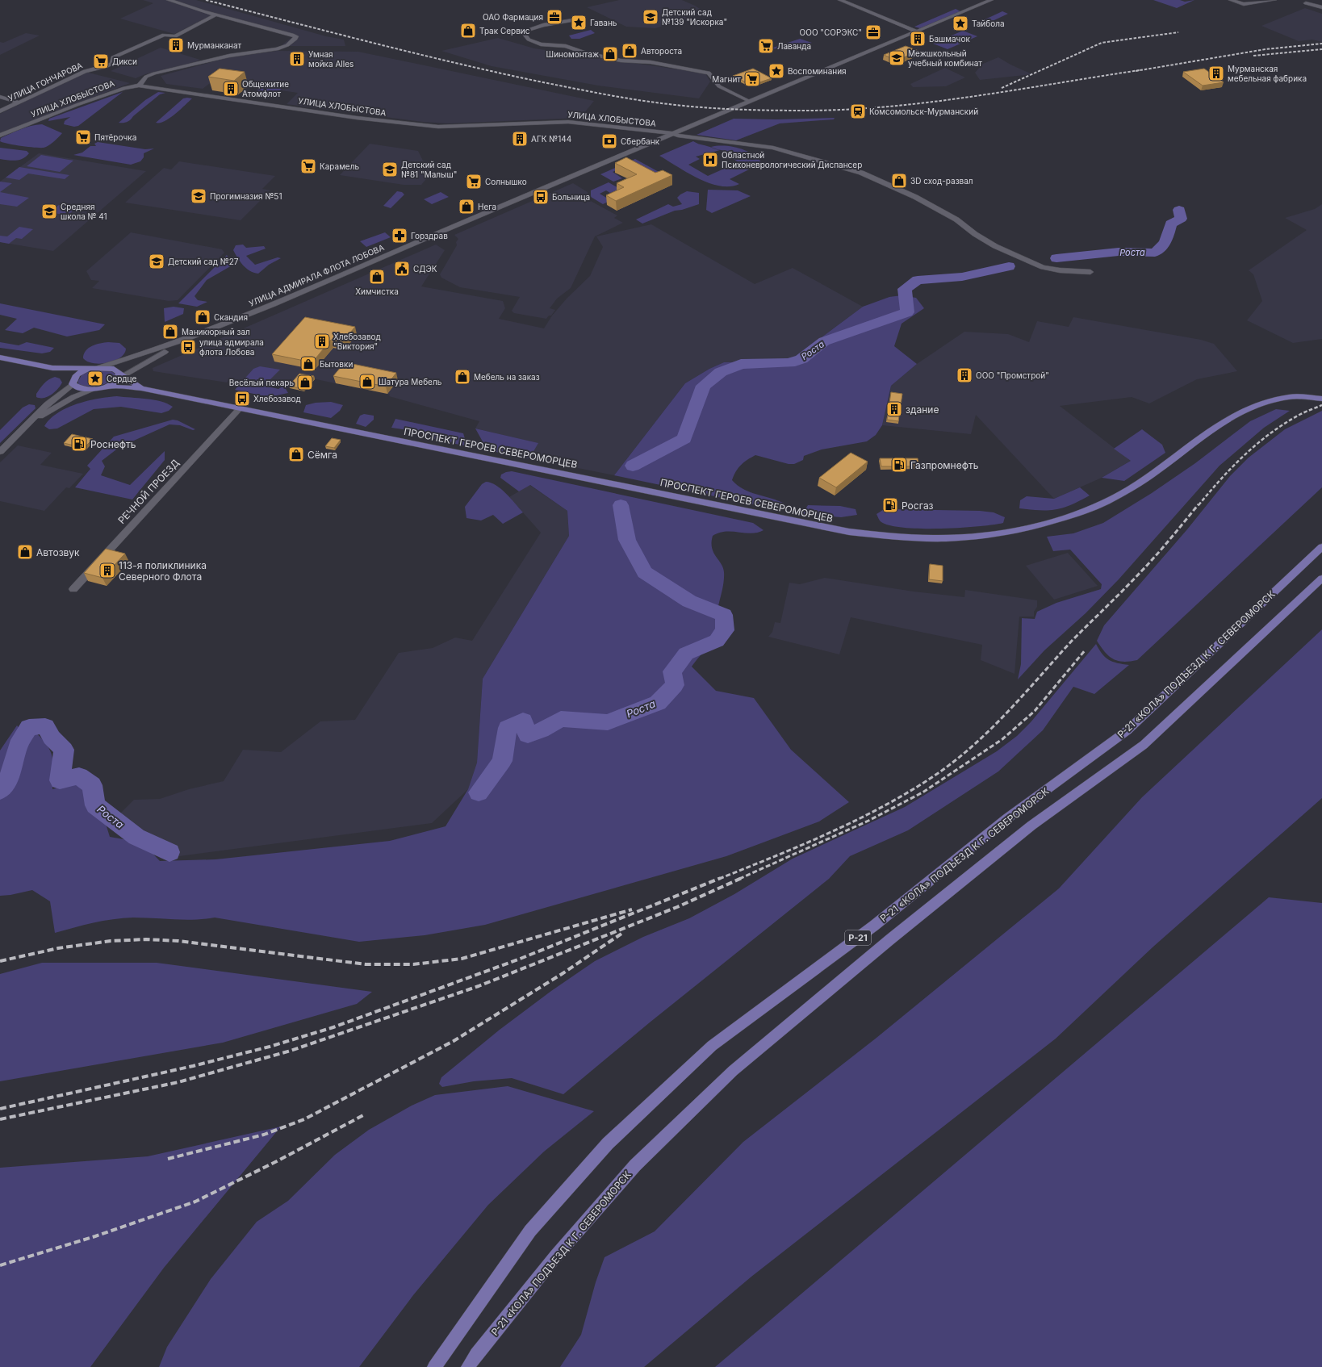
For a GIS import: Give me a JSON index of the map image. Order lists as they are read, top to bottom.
{
  "streets": {
    "main road": ["ПРОСПЕКТ ГЕРОЕВ СЕВЕРОМОРЦЕВ", "Р-21 «КОЛА» ПОДЪЕЗД К Г. СЕВЕРОМОРСК", "Р-21"],
    "street": [
      "УЛИЦА ГОНЧАРОВА",
      "УЛИЦА ХЛОБЫСТОВА",
      "УЛИЦА АДМИРАЛА ФЛОТА ЛОБОВА",
      "РЕЧНОЙ ПРОЕЗД"
    ]
  },
  "crossings": [
    ["УЛИЦА ХЛОБЫСТОВА", "УЛИЦА АДМИРАЛА ФЛОТА ЛОБОВА"],
    ["УЛИЦА АДМИРАЛА ФЛОТА ЛОБОВА", "ПРОСПЕКТ ГЕРОЕВ СЕВЕРОМОРЦЕВ"],
    ["ПРОСПЕКТ ГЕРОЕВ СЕВЕРОМОРЦЕВ", "РЕЧНОЙ ПРОЕЗД"]
  ],
  "water": ["Роста"],
  "places": {
    "office": ["ОАО Фармация", "ООО \"СОРЭКС\""],
    "school or university": [
      "Детский сад №139 \"Искорка\"",
      "Межшкольный учебный комбинат",
      "Детский сад №81 \"Малыш\"",
      "Прогимназия №51",
      "Средняя школа № 41",
      "Детский сад №27"
    ],
    "place": [
      "Гавань",
      "Тайбола",
      "Воспоминания",
      "Сердце"
    ],
    "shop": [
      "Трак Сервис",
      "Автороста",
      "Шиномонтаж",
      "3D сход-развал",
      "Нега",
      "Химчистка",
      "Скандия",
      "Маникюрный зал",
      "Бытовки",
      "Мебель на заказ",
      "Шатура Мебель",
      "Весёлый пекарь",
      "Сёмга",
      "Автозвук"
    ],
    "building": [
      "Башмачок",
      "Мурманканат",
      "Умная мойка Alles",
      "Мурманская мебельная фабрика",
      "Общежитие Атомфлот",
      "АГК №144",
      "Хлебозавод \"Виктория\"",
      "ООО \"Промстрой\"",
      "здание",
      "113-я поликлиника Северного Флота"
    ],
    "supermarket": [
      "Лаванда",
      "Дикси",
      "Магнит",
      "Пятёрочка",
      "Карамель",
      "Солнышко"
    ],
    "station": ["Комсомольск-Мурманский"],
    "bank": ["Сбербанк"],
    "hospital": ["Областной Психоневрологический Диспансер"],
    "bus stop": ["Больница", "улица адмирала флота Лобова", "Хлебозавод"],
    "pharmacy": ["Горздрав"],
    "public building": ["СДЭК"],
    "fuel station": ["Роснефть", "Газпромнефть", "Росгаз"]
  }
}
